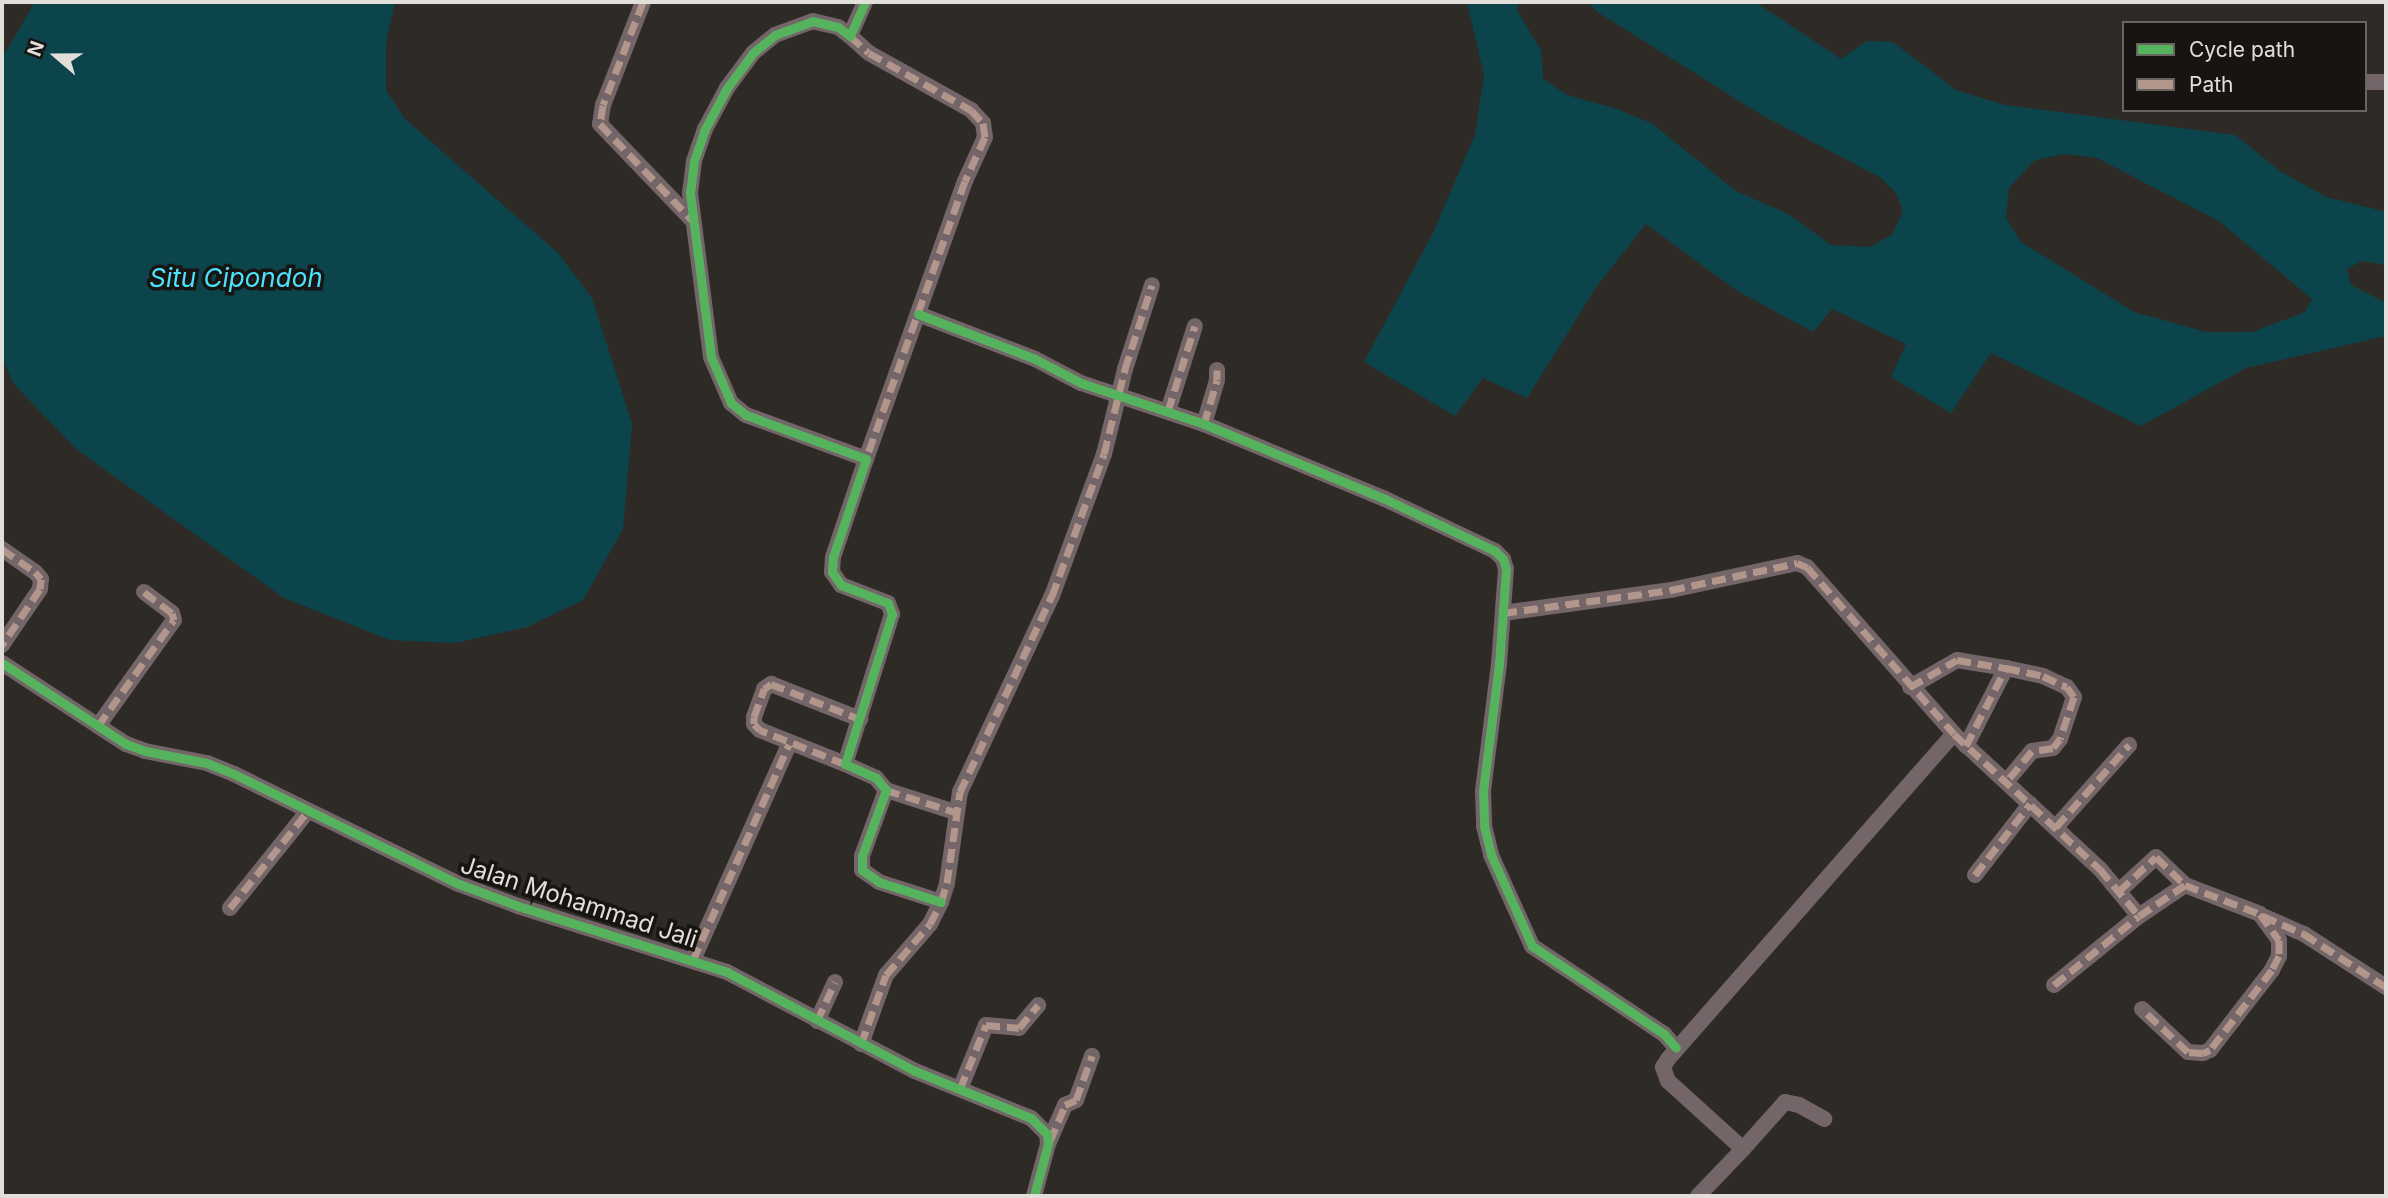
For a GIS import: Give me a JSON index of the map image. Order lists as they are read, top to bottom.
{
  "streets": {
    "street": ["Jalan Mohammad Jali"]
  },
  "water": ["Situ Cipondoh"],
  "legend": ["Cycle path", "Path"],
  "north": "left"
}
